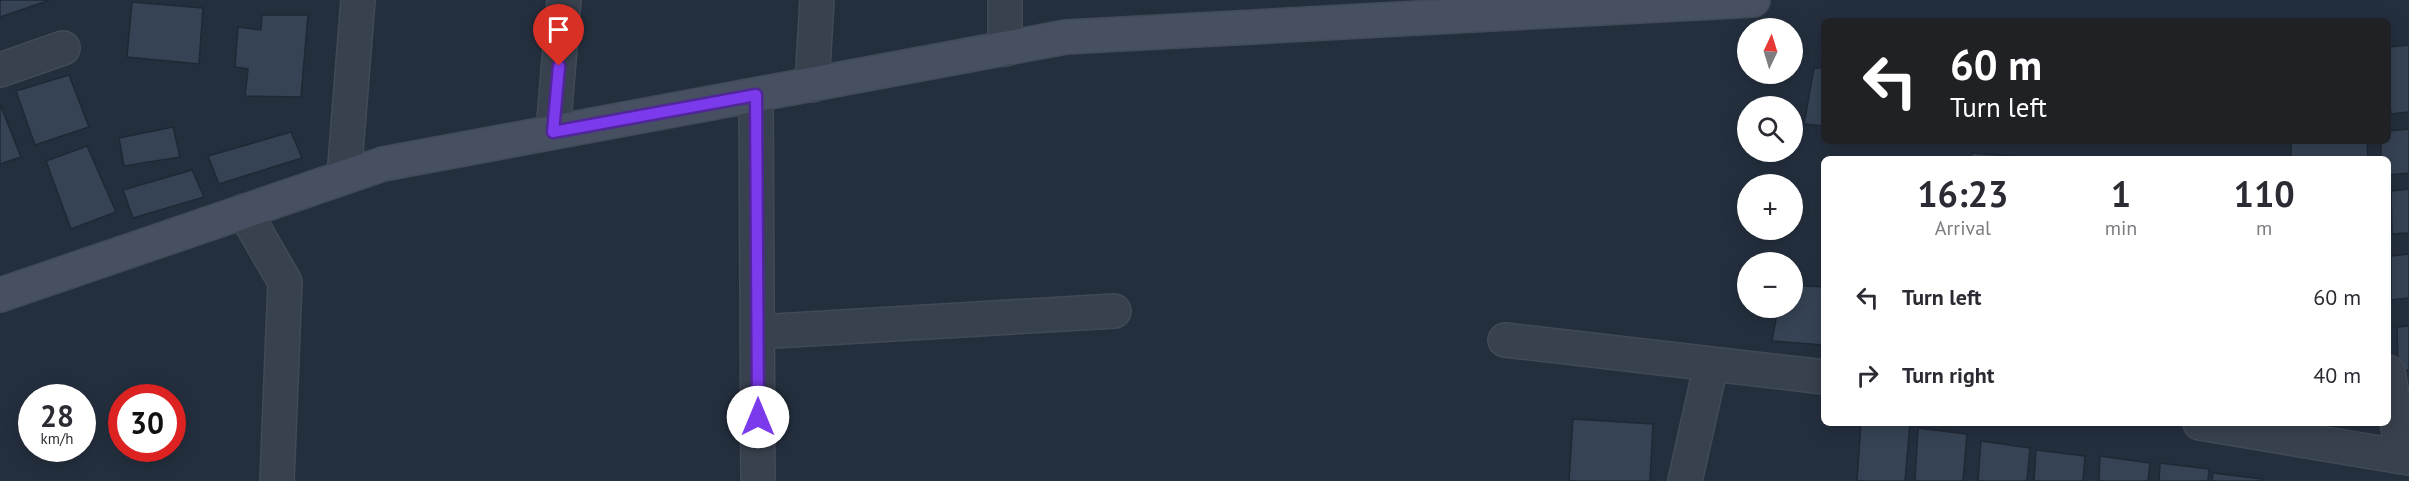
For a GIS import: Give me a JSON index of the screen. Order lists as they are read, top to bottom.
{
  "north": "top",
  "page": {
    "map_buttons": ["+", "−"],
    "turn": ["60 m", "Turn left"],
    "eta": [
      "16:23",
      "Arrival",
      "1",
      "min",
      "110",
      "m"
    ],
    "list": [
      {
        "name": "Turn left",
        "value": "60 m"
      },
      {
        "name": "Turn right",
        "value": "40 m"
      }
    ],
    "speed": "28 km/h",
    "limit": "30"
  }
}
